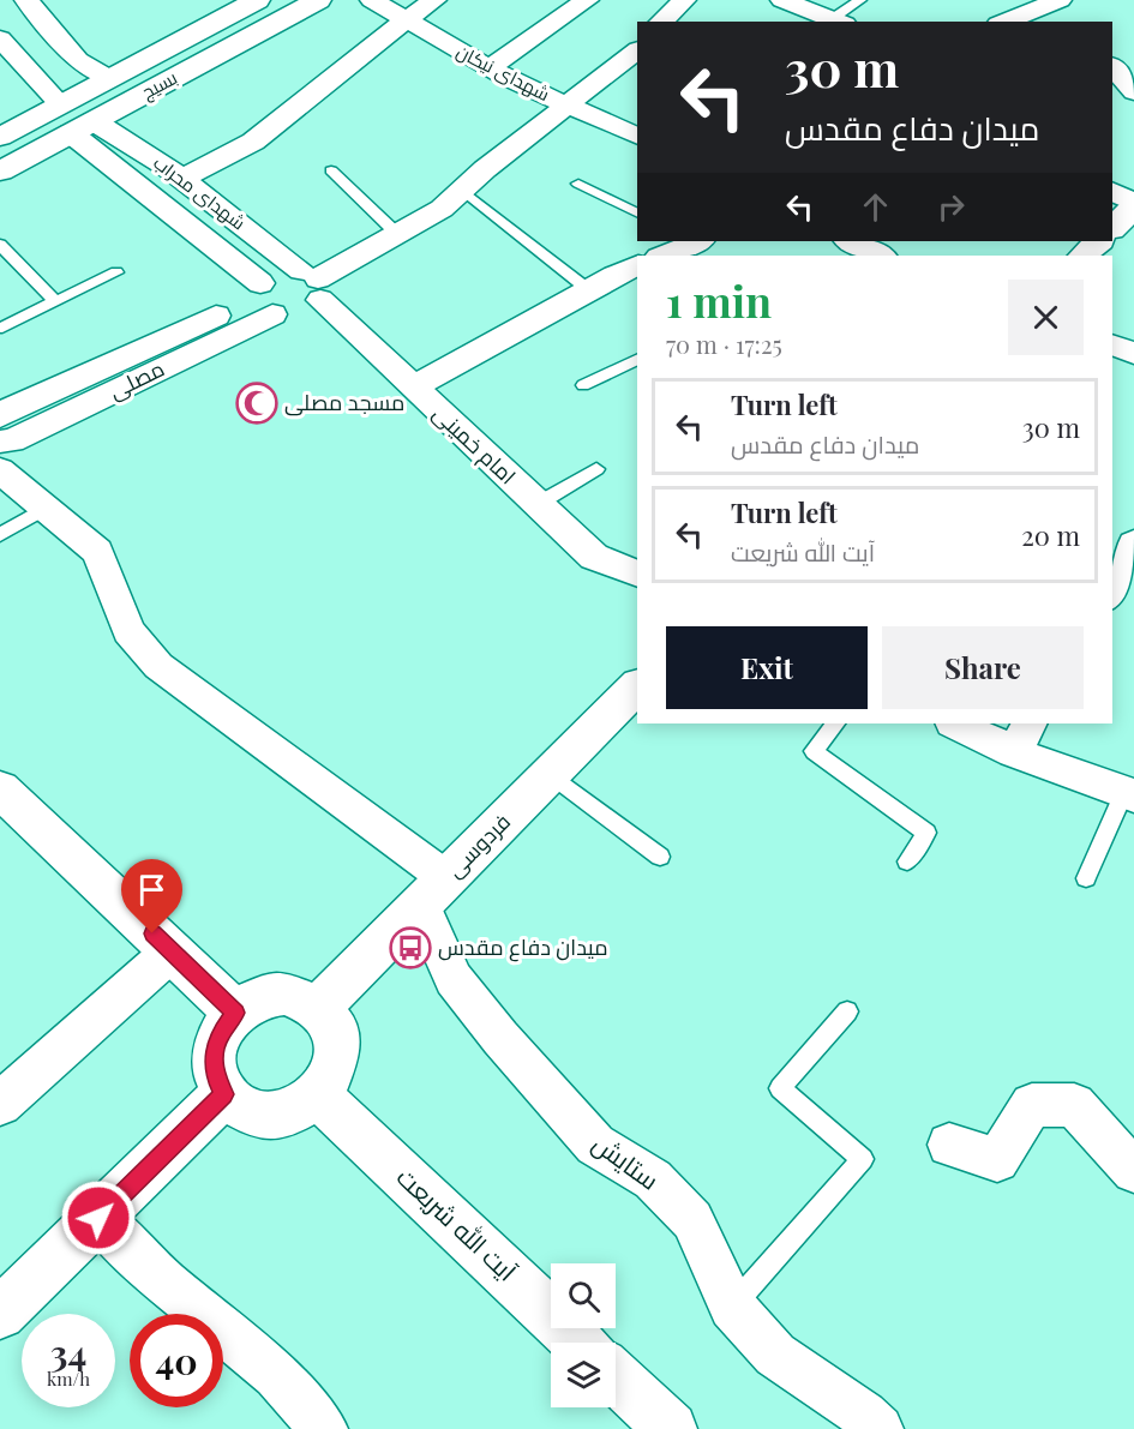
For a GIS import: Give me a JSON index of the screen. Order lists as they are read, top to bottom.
{
  "streets": {
    "street": [
      "شهدای نیکان",
      "بسیج",
      "شهدای محراب",
      "مصلی",
      "امام خمینی",
      "فردوسی",
      "ستایش",
      "آیت الله شریعت"
    ]
  },
  "crossings": [
    ["بسیج", "شهدای محراب"],
    ["شهدای محراب", "مصلی"],
    ["شهدای محراب", "امام خمینی"],
    ["فردوسی", "ستایش"],
    ["فردوسی", "آیت الله شریعت"]
  ],
  "places": {
    "mosque": ["مسجد مصلی"],
    "bus stop": ["میدان دفاع مقدس"]
  },
  "page": {
    "turn": ["30 m", "میدان دفاع مقدس"],
    "heading": ["1 min", "70 m · 17:25"],
    "list": [
      {
        "name": "Turn left",
        "note": "میدان دفاع مقدس",
        "value": "30 m"
      },
      {
        "name": "Turn left",
        "note": "آیت الله شریعت",
        "value": "20 m"
      }
    ],
    "buttons": ["Exit", "Share"],
    "speed": "34 km/h",
    "limit": "40"
  }
}
